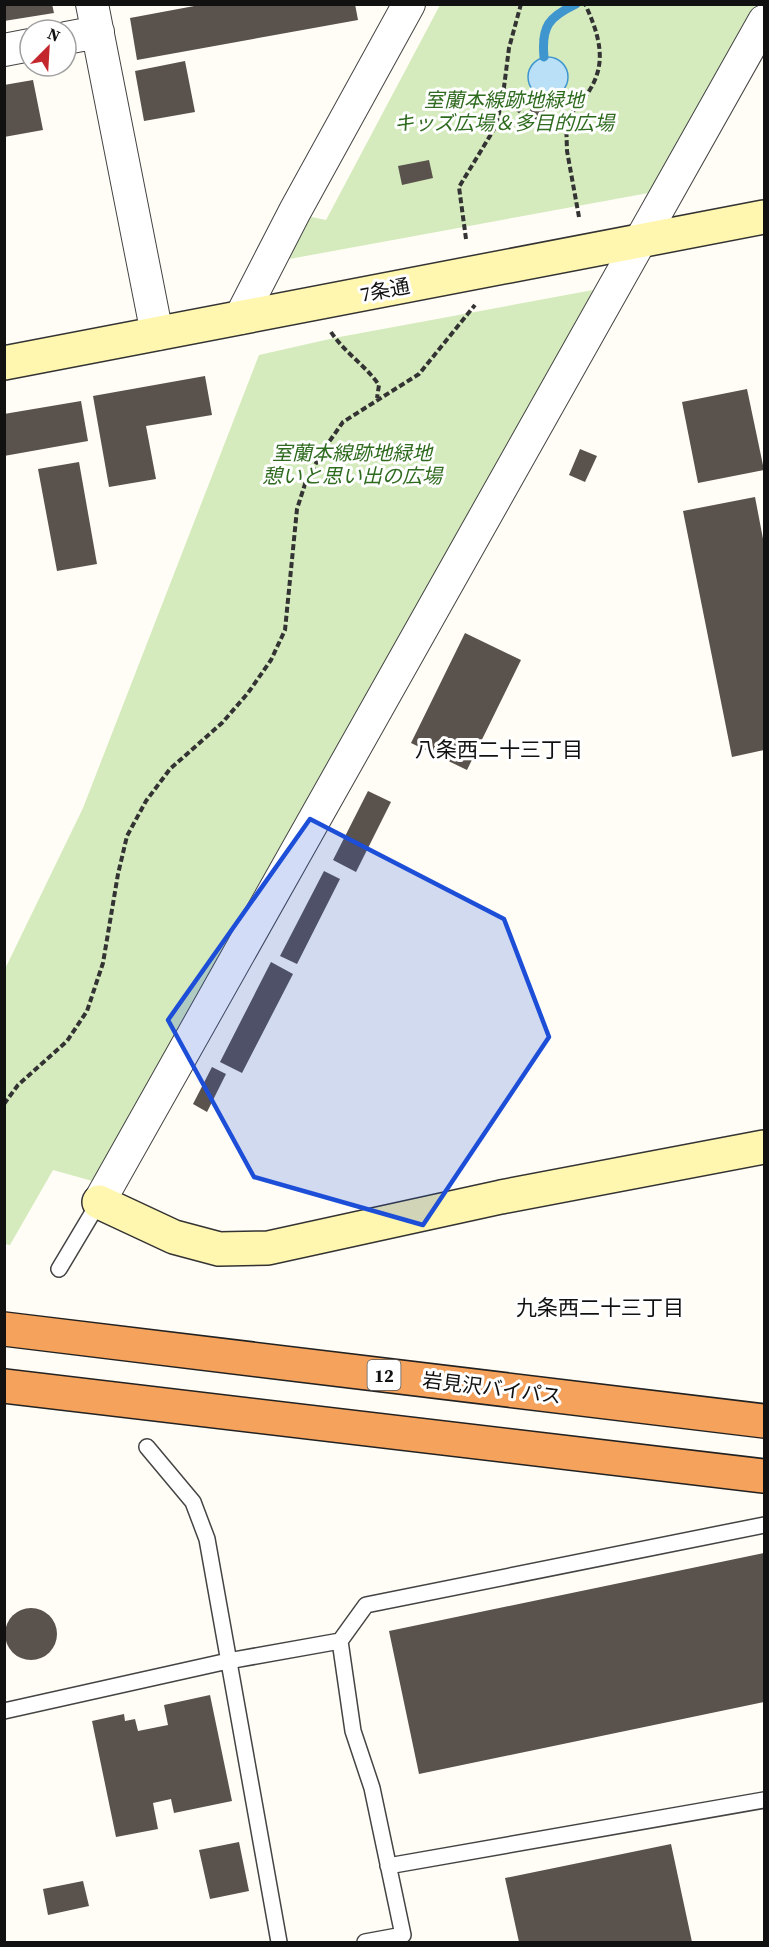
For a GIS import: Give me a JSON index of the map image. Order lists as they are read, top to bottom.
{
  "streets": {
    "highway": ["12", "岩見沢バイパス"],
    "street": ["7条通"]
  },
  "districts": ["八条西二十三丁目", "九条西二十三丁目"],
  "parks": ["室蘭本線跡地緑地 キッズ広場＆多目的広場", "室蘭本線跡地緑地 憩いと思い出の広場"],
  "north": "top right"
}
